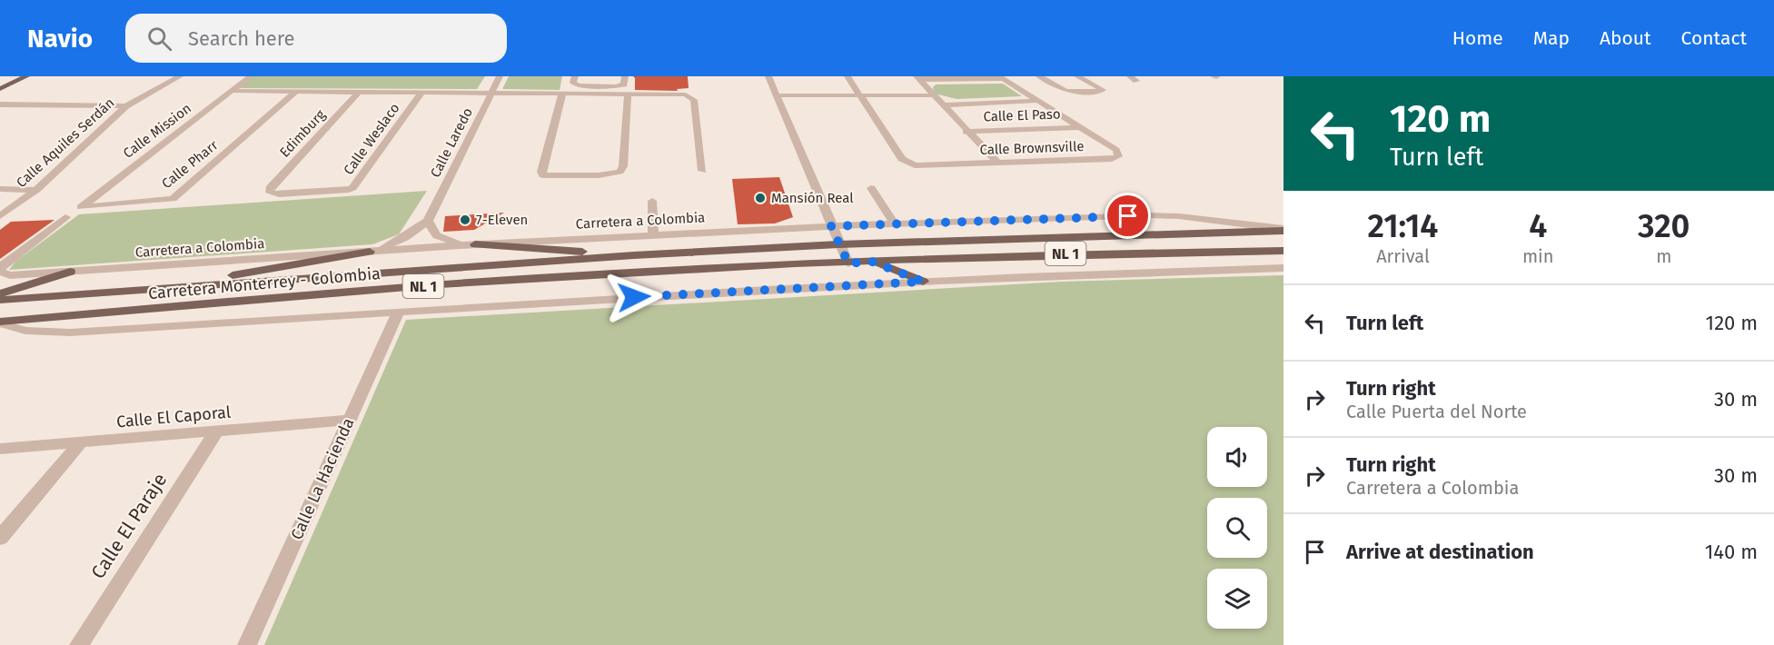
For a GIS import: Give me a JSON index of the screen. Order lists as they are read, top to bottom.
{
  "streets": {
    "main road": ["NL 1", "Carretera Monterrey - Colombia"],
    "street": [
      "Calle El Paso",
      "Calle Mission",
      "Edimburg",
      "Calle Weslaco",
      "Calle Aquiles Serdán",
      "Calle Laredo",
      "Calle Brownsville",
      "Calle Pharr",
      "Carretera a Colombia",
      "Calle El Caporal",
      "Calle La Hacienda",
      "Calle El Paraje"
    ]
  },
  "crossings": [
    ["Calle El Paso", "Calle Brownsville"],
    ["Calle Mission", "Calle Pharr"],
    ["Edimburg", "Calle Weslaco"],
    ["Calle Laredo", "Carretera a Colombia"],
    ["Carretera a Colombia", "Carretera Monterrey - Colombia"],
    ["NL 1", "Carretera Monterrey - Colombia"],
    ["NL 1", "Calle La Hacienda"],
    ["Calle El Caporal", "Calle La Hacienda"],
    ["Calle El Caporal", "Calle El Paraje"]
  ],
  "places": ["Mansión Real", "7-Eleven"],
  "page": {
    "header": "Navio",
    "search": "Search here",
    "nav": [
      "Home",
      "Map",
      "About",
      "Contact"
    ],
    "turn": ["120 m", "Turn left"],
    "eta": [
      "21:14",
      "Arrival",
      "4",
      "min",
      "320",
      "m"
    ],
    "list": [
      {
        "name": "Turn left",
        "value": "120 m"
      },
      {
        "name": "Turn right",
        "note": "Calle Puerta del Norte",
        "value": "30 m"
      },
      {
        "name": "Turn right",
        "note": "Carretera a Colombia",
        "value": "30 m"
      },
      {
        "name": "Arrive at destination",
        "value": "140 m"
      }
    ]
  }
}
